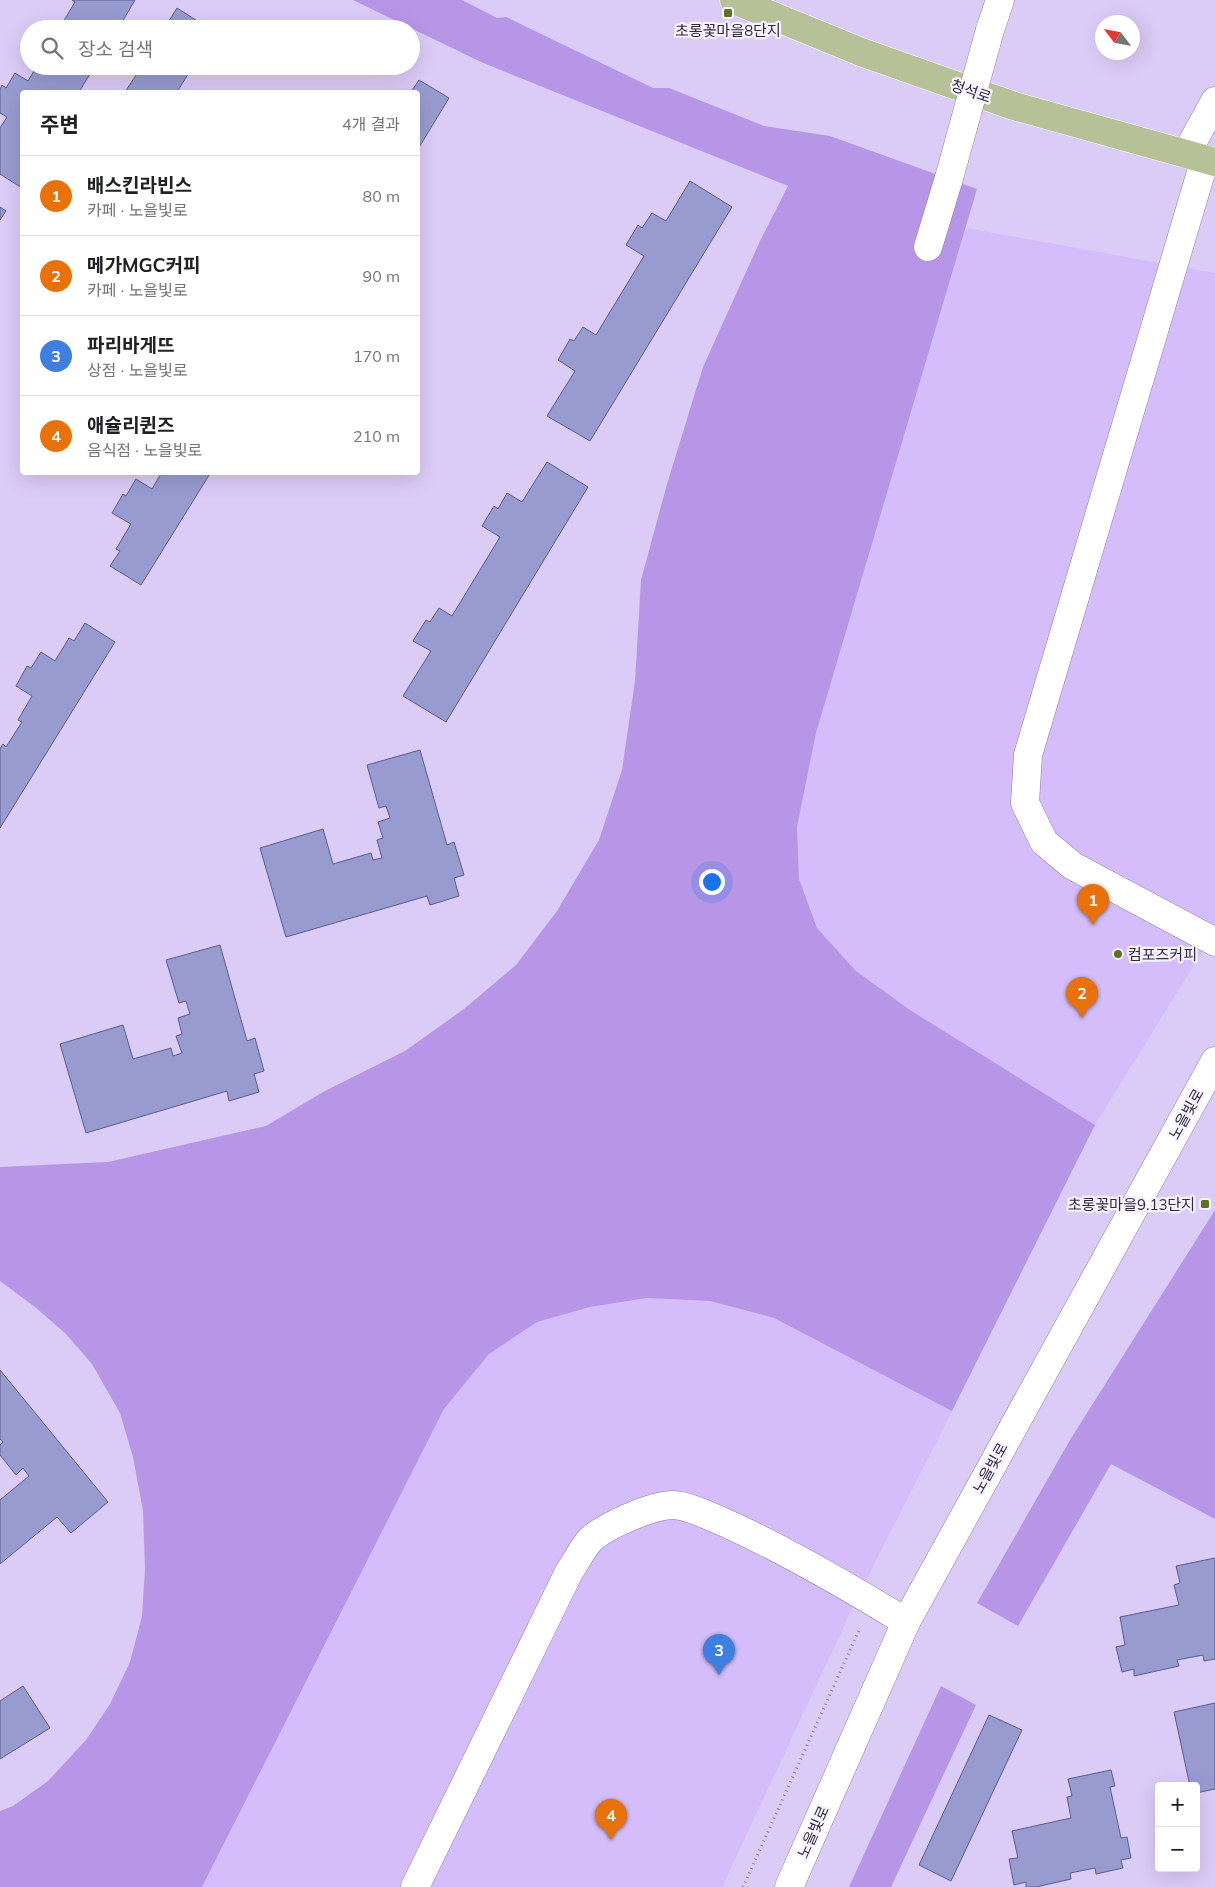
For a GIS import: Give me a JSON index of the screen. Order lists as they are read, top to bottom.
{
  "streets": {
    "main road": ["청석로"],
    "street": ["노을빛로"]
  },
  "places": {
    "transit": ["초롱꽃마을8단지", "초롱꽃마을9.13단지"],
    "other": ["컴포즈커피"]
  },
  "north": "top left",
  "page": {
    "search": "장소 검색",
    "heading": ["주변", "4개 결과"],
    "list": [
      {
        "mark": "1",
        "name": "배스킨라빈스",
        "note": "카페 · 노을빛로",
        "value": "80 m"
      },
      {
        "mark": "2",
        "name": "메가MGC커피",
        "note": "카페 · 노을빛로",
        "value": "90 m"
      },
      {
        "mark": "3",
        "name": "파리바게뜨",
        "note": "상점 · 노을빛로",
        "value": "170 m"
      },
      {
        "mark": "4",
        "name": "애슐리퀸즈",
        "note": "음식점 · 노을빛로",
        "value": "210 m"
      }
    ],
    "pins": [
      "1",
      "2",
      "3",
      "4"
    ],
    "map_buttons": ["+", "−"]
  }
}
